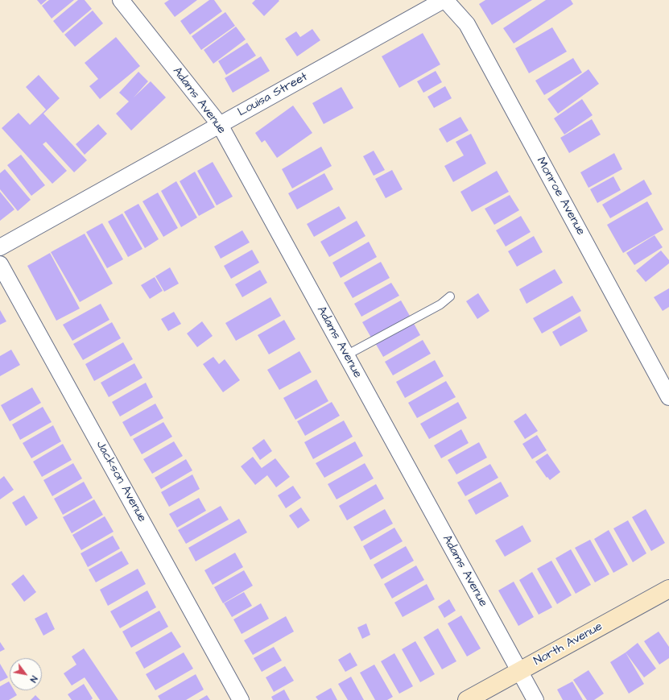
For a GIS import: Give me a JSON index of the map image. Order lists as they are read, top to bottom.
{
  "streets": {
    "main road": ["North Avenue"],
    "street": [
      "Louisa Street",
      "Adams Avenue",
      "Monroe Avenue",
      "Jackson Avenue"
    ]
  },
  "crossings": [
    ["Louisa Street", "Adams Avenue"],
    ["Louisa Street", "Monroe Avenue"],
    ["Adams Avenue", "North Avenue"]
  ],
  "north": "bottom right"
}
